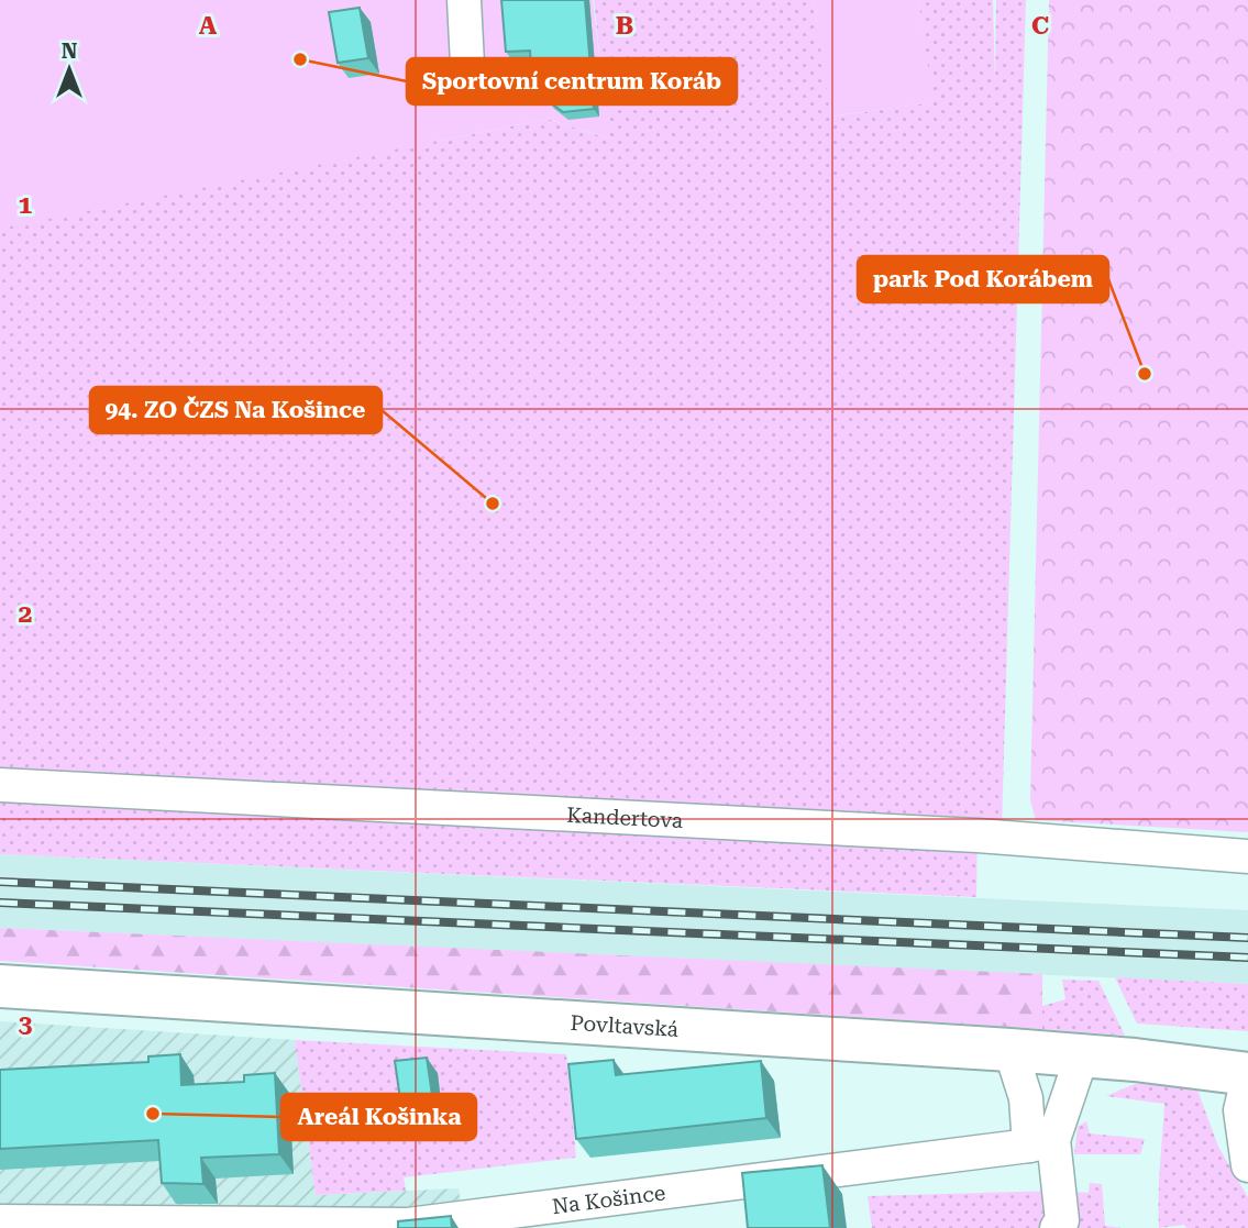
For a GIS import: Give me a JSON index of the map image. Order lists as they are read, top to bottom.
{
  "streets": {
    "main road": ["Povltavská"],
    "street": ["Kandertova", "Na Košince"]
  },
  "places": [
    "Sportovní centrum Koráb",
    "park Pod Korábem",
    "94. ZO ČZS Na Košince",
    "Areál Košinka"
  ],
  "north": "top",
  "grid": {
    "columns": ["A", "B", "C"],
    "rows": ["1", "2", "3"]
  }
}
